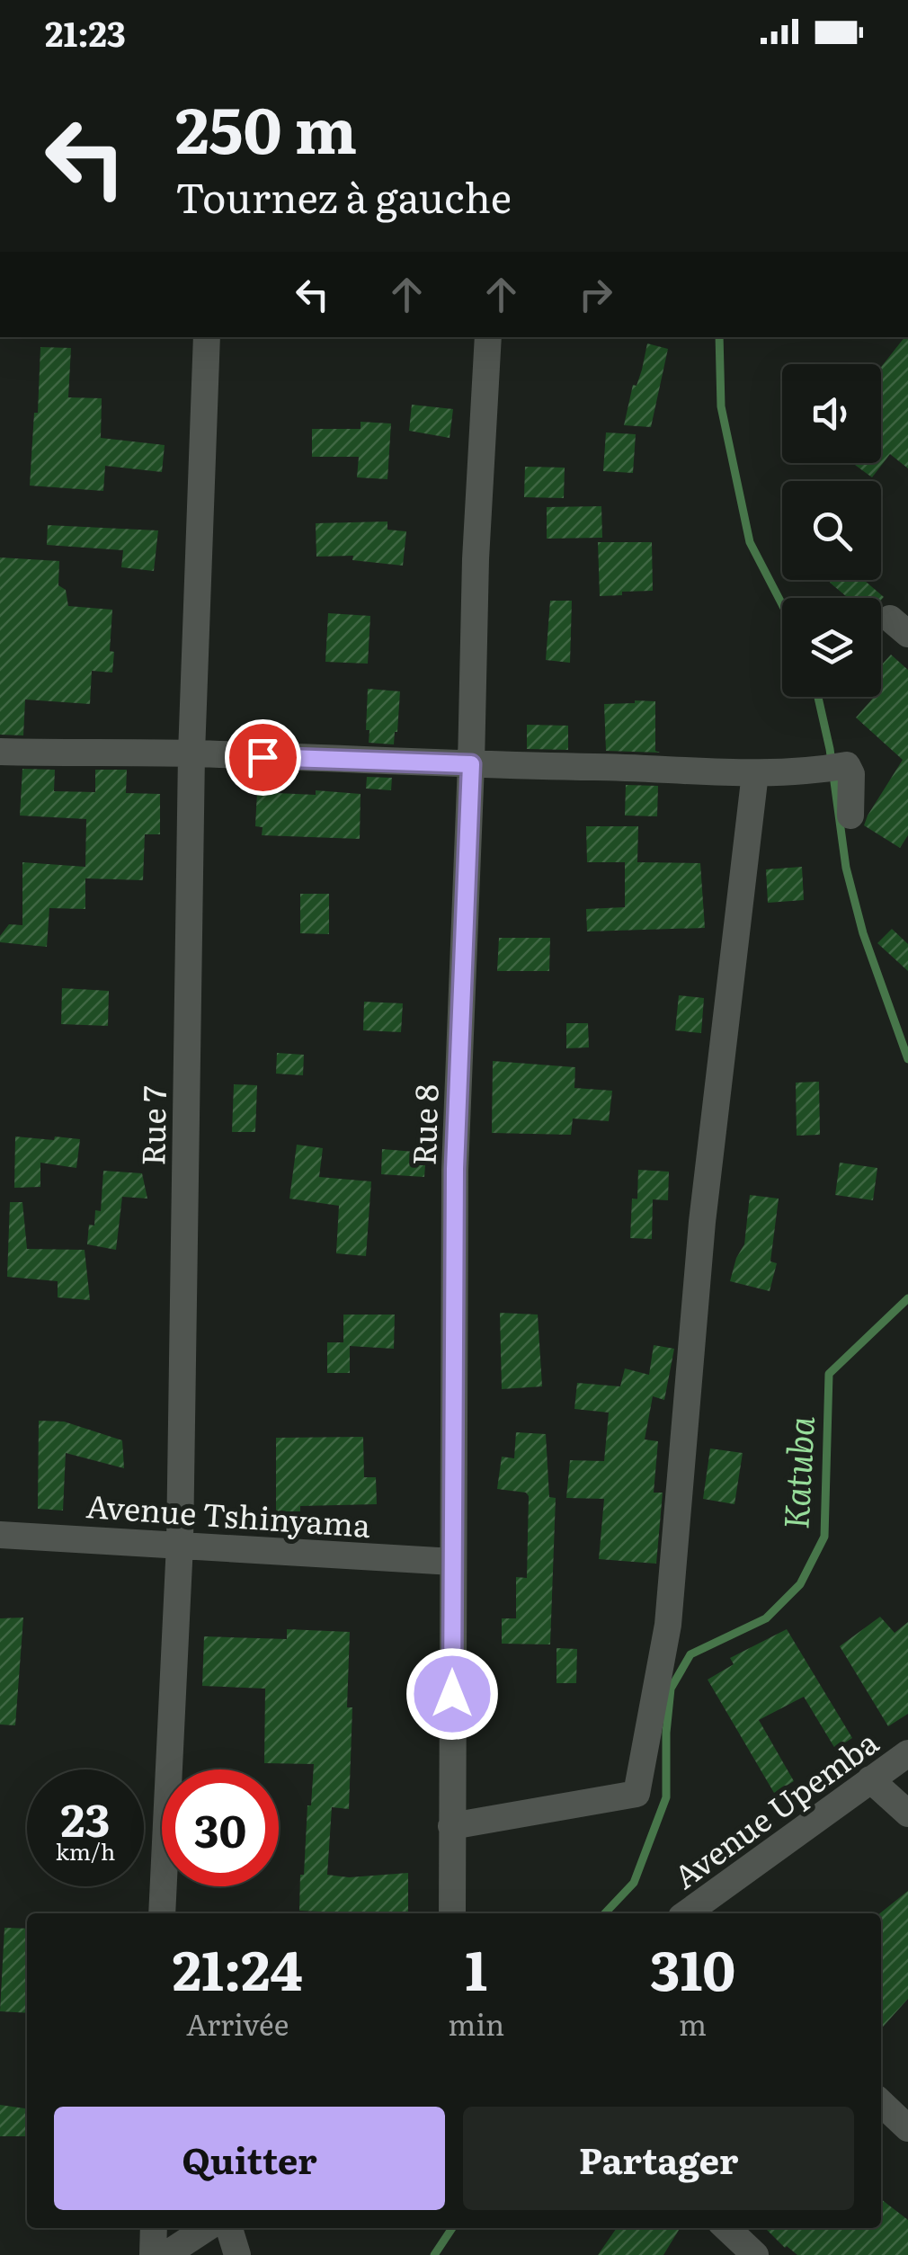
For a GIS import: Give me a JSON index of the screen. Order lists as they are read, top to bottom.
{
  "streets": {
    "street": [
      "Rue 8",
      "Rue 7",
      "Avenue Tshinyama",
      "Avenue Upemba"
    ]
  },
  "crossings": [
    ["Rue 8", "Avenue Tshinyama"],
    ["Rue 7", "Avenue Tshinyama"]
  ],
  "water": ["Katuba"],
  "page": {
    "status": "21:23",
    "turn": ["250 m", "Tournez à gauche"],
    "speed": "23 km/h",
    "limit": "30",
    "eta": [
      "21:24",
      "Arrivée",
      "1",
      "min",
      "310",
      "m"
    ],
    "buttons": ["Quitter", "Partager"]
  }
}
